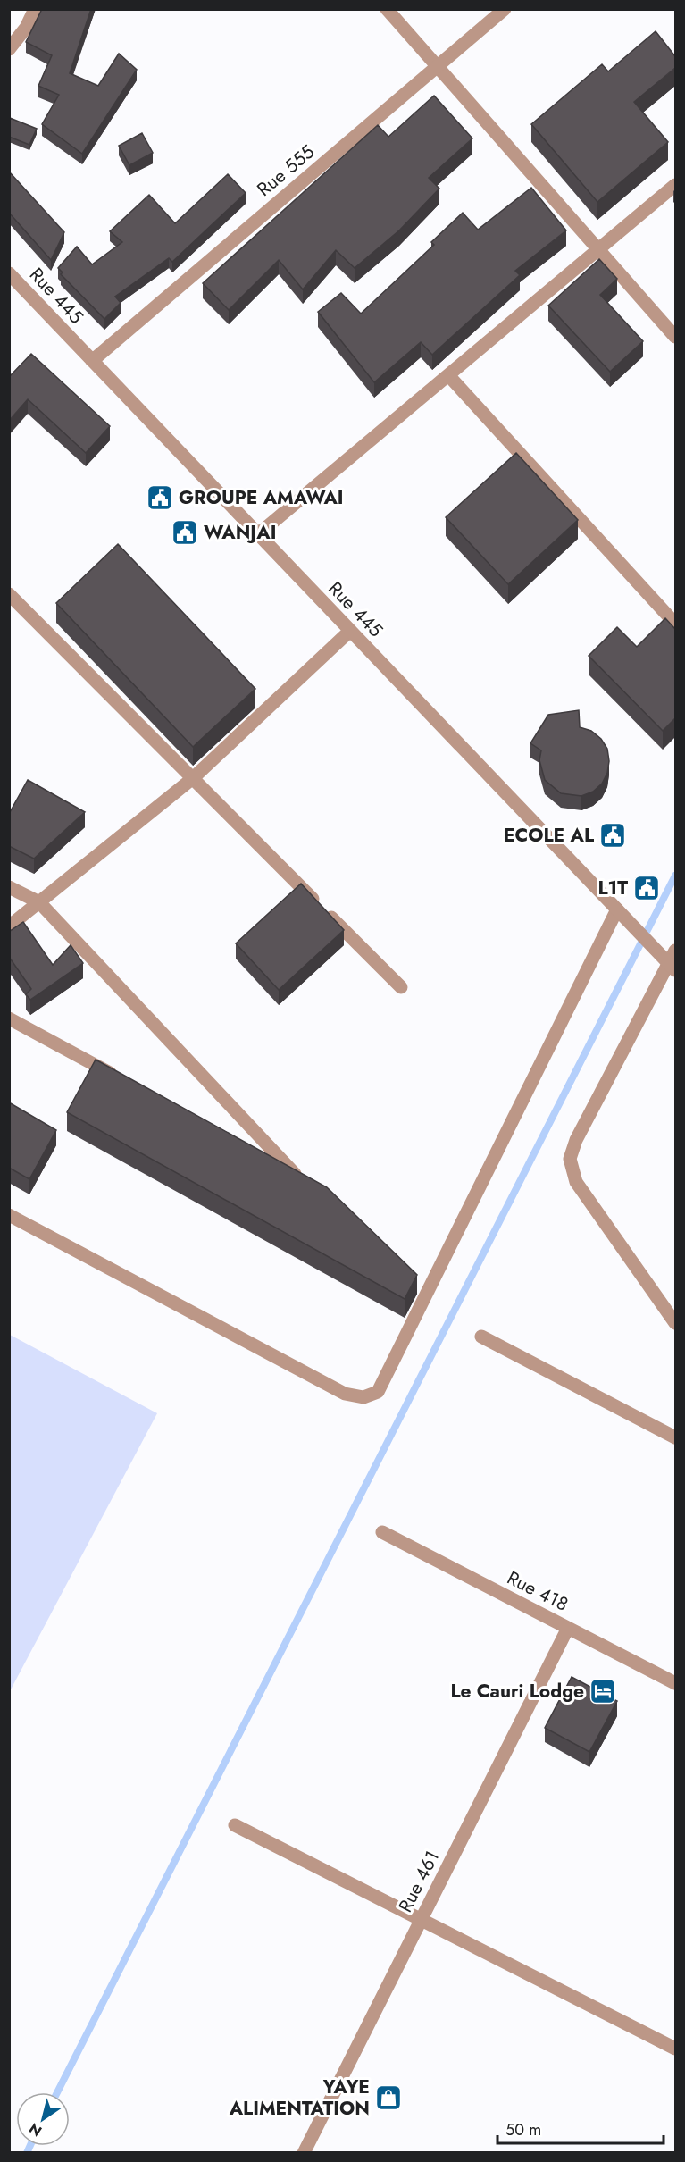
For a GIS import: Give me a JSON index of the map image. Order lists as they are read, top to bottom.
{
  "streets": {
    "street": [
      "Rue 555",
      "Rue 445",
      "Rue 418",
      "Rue 461"
    ]
  },
  "crossings": [
    ["Rue 555", "Rue 445"],
    ["Rue 418", "Rue 461"]
  ],
  "places": {
    "public building": [
      "GROUPE AMAWAI",
      "WANJAI",
      "ECOLE AL",
      "L1T"
    ],
    "hotel": ["Le Cauri Lodge"],
    "shop": ["YAYE ALIMENTATION"]
  },
  "scale_bar": "50 m",
  "north": "bottom left"
}
